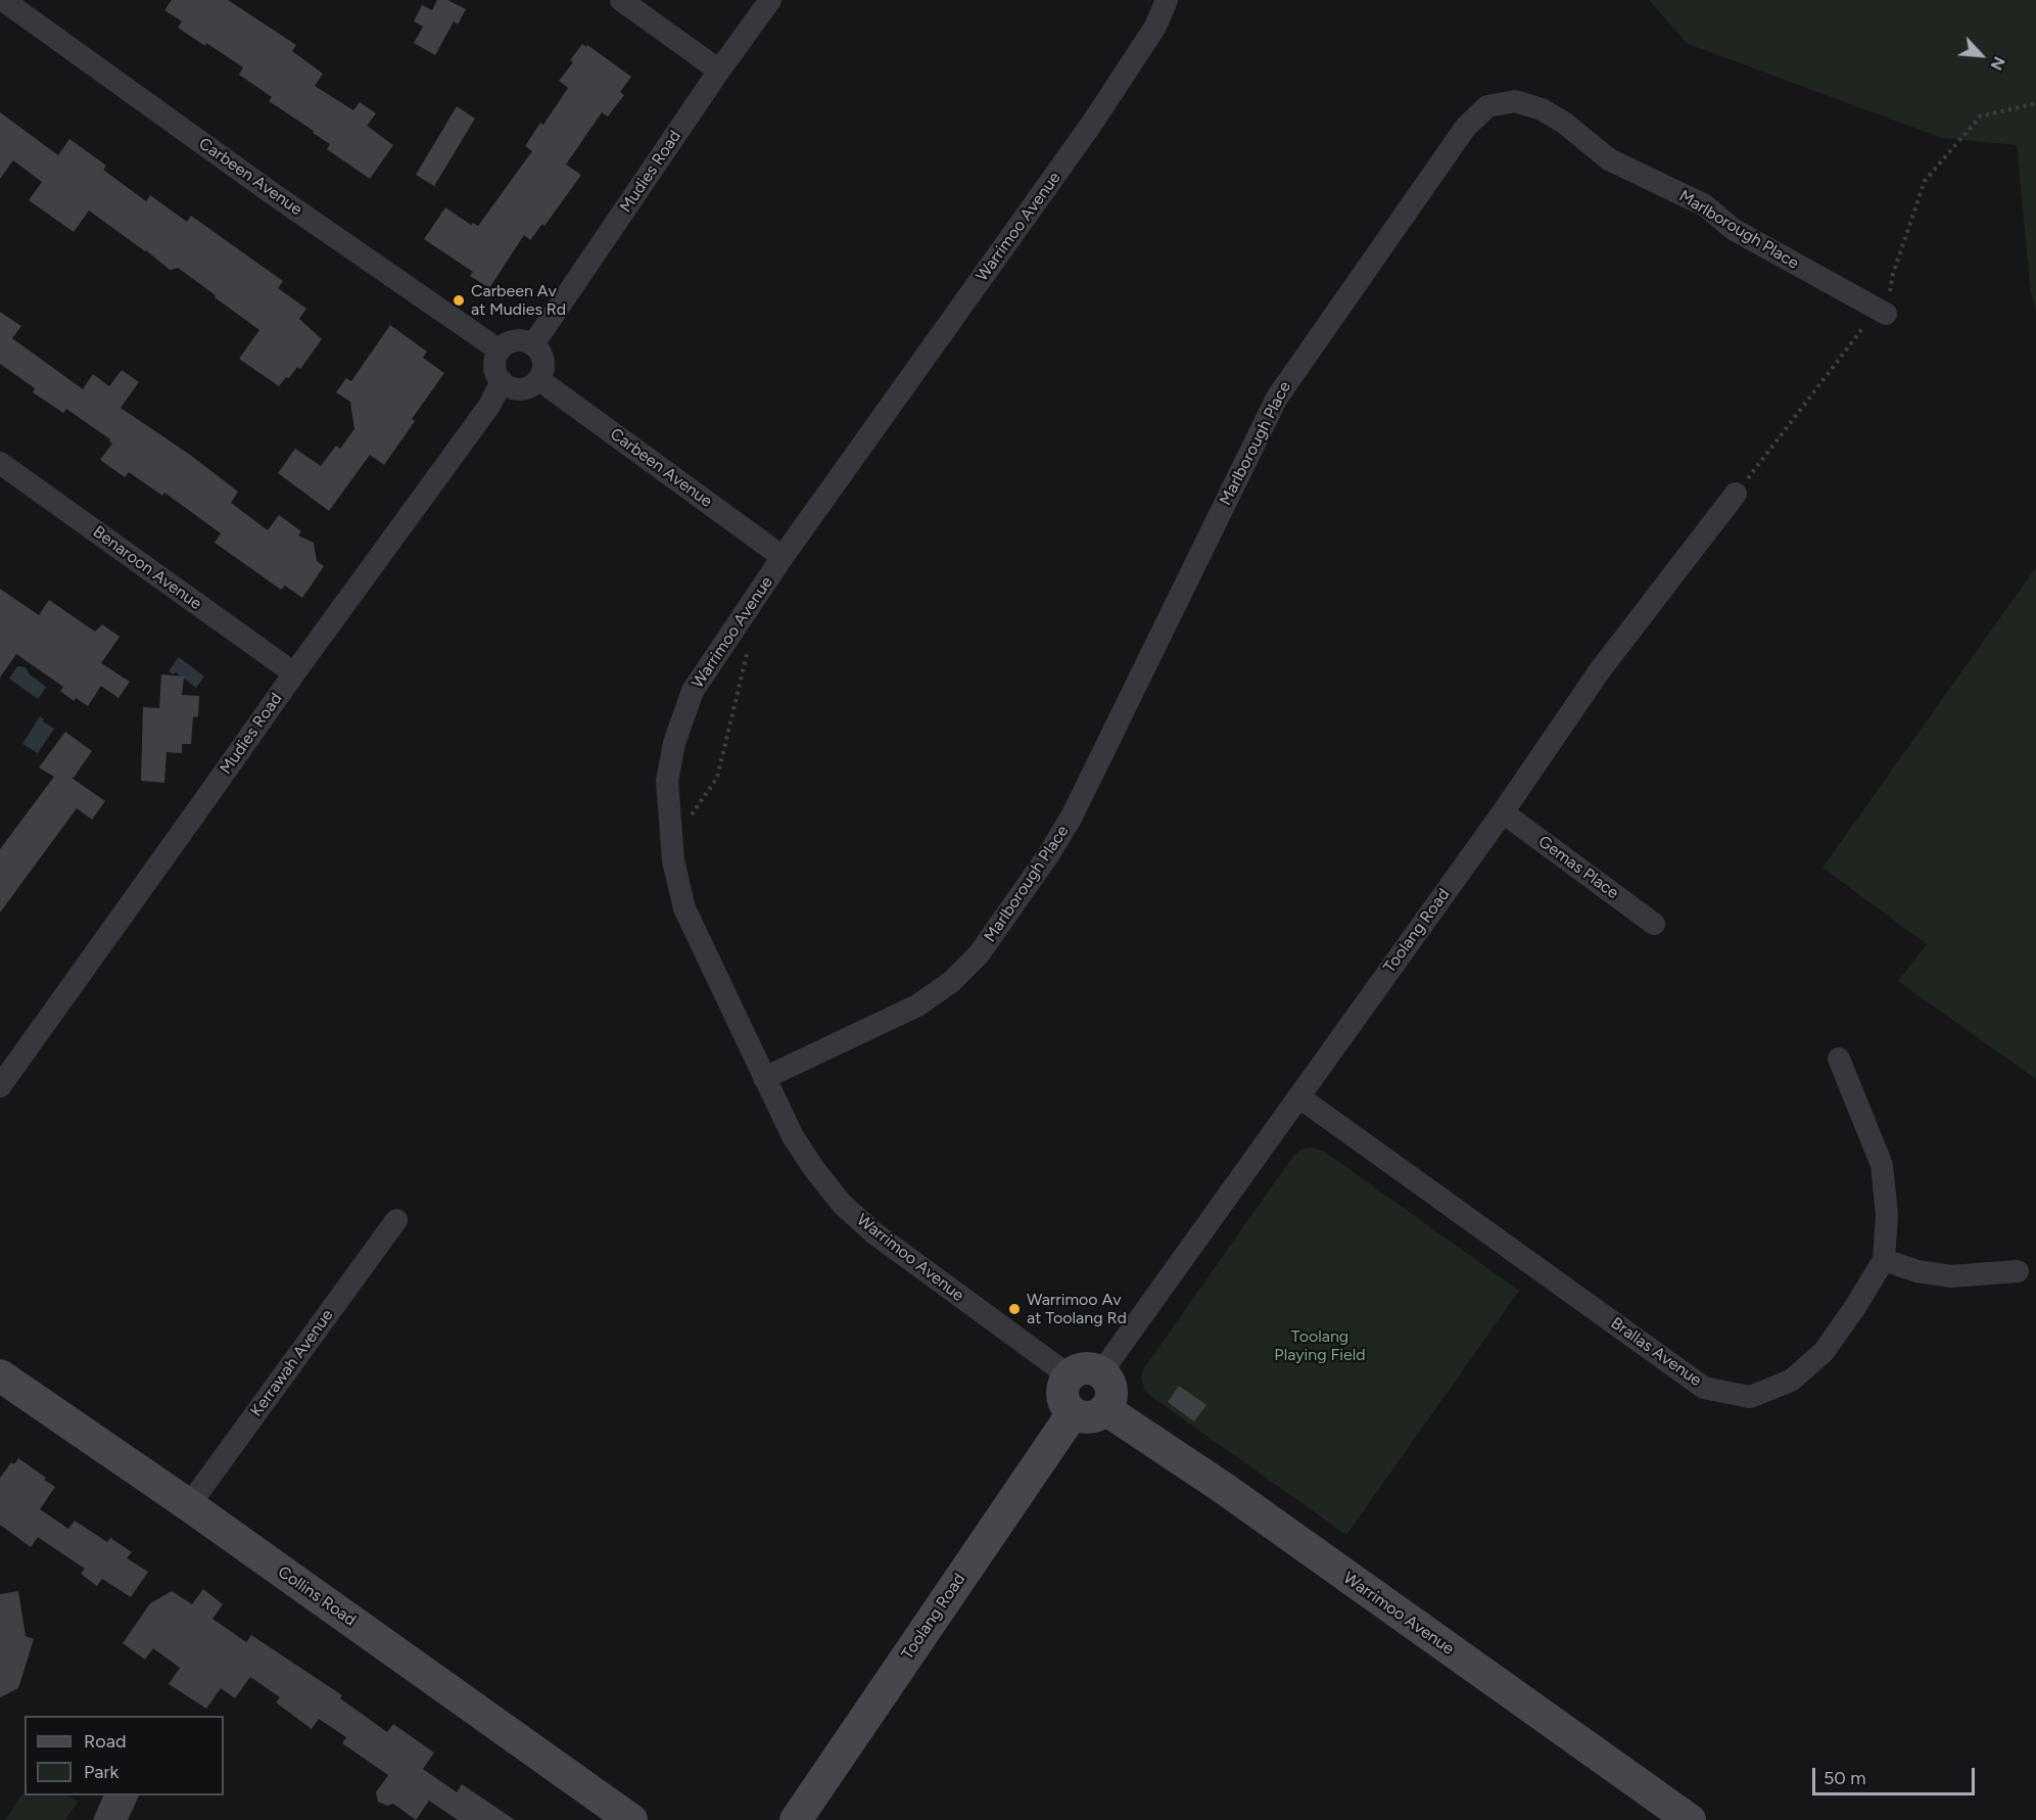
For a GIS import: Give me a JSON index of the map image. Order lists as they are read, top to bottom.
{
  "streets": {
    "street": [
      "Mudies Road",
      "Carbeen Avenue",
      "Warrimoo Avenue",
      "Marlborough Place",
      "Benaroon Avenue",
      "Gemas Place",
      "Toolang Road",
      "Brallas Avenue",
      "Kerrawah Avenue",
      "Collins Road"
    ]
  },
  "crossings": [
    ["Mudies Road", "Carbeen Avenue"],
    ["Mudies Road", "Benaroon Avenue"],
    ["Carbeen Avenue", "Warrimoo Avenue"],
    ["Warrimoo Avenue", "Marlborough Place"],
    ["Warrimoo Avenue", "Toolang Road"],
    ["Gemas Place", "Toolang Road"],
    ["Toolang Road", "Brallas Avenue"],
    ["Kerrawah Avenue", "Collins Road"]
  ],
  "parks": ["Toolang Playing Field"],
  "places": ["Carbeen Av at Mudies Rd", "Warrimoo Av at Toolang Rd"],
  "legend": ["Road", "Park"],
  "scale_bar": "50 m",
  "north": "bottom right"
}
